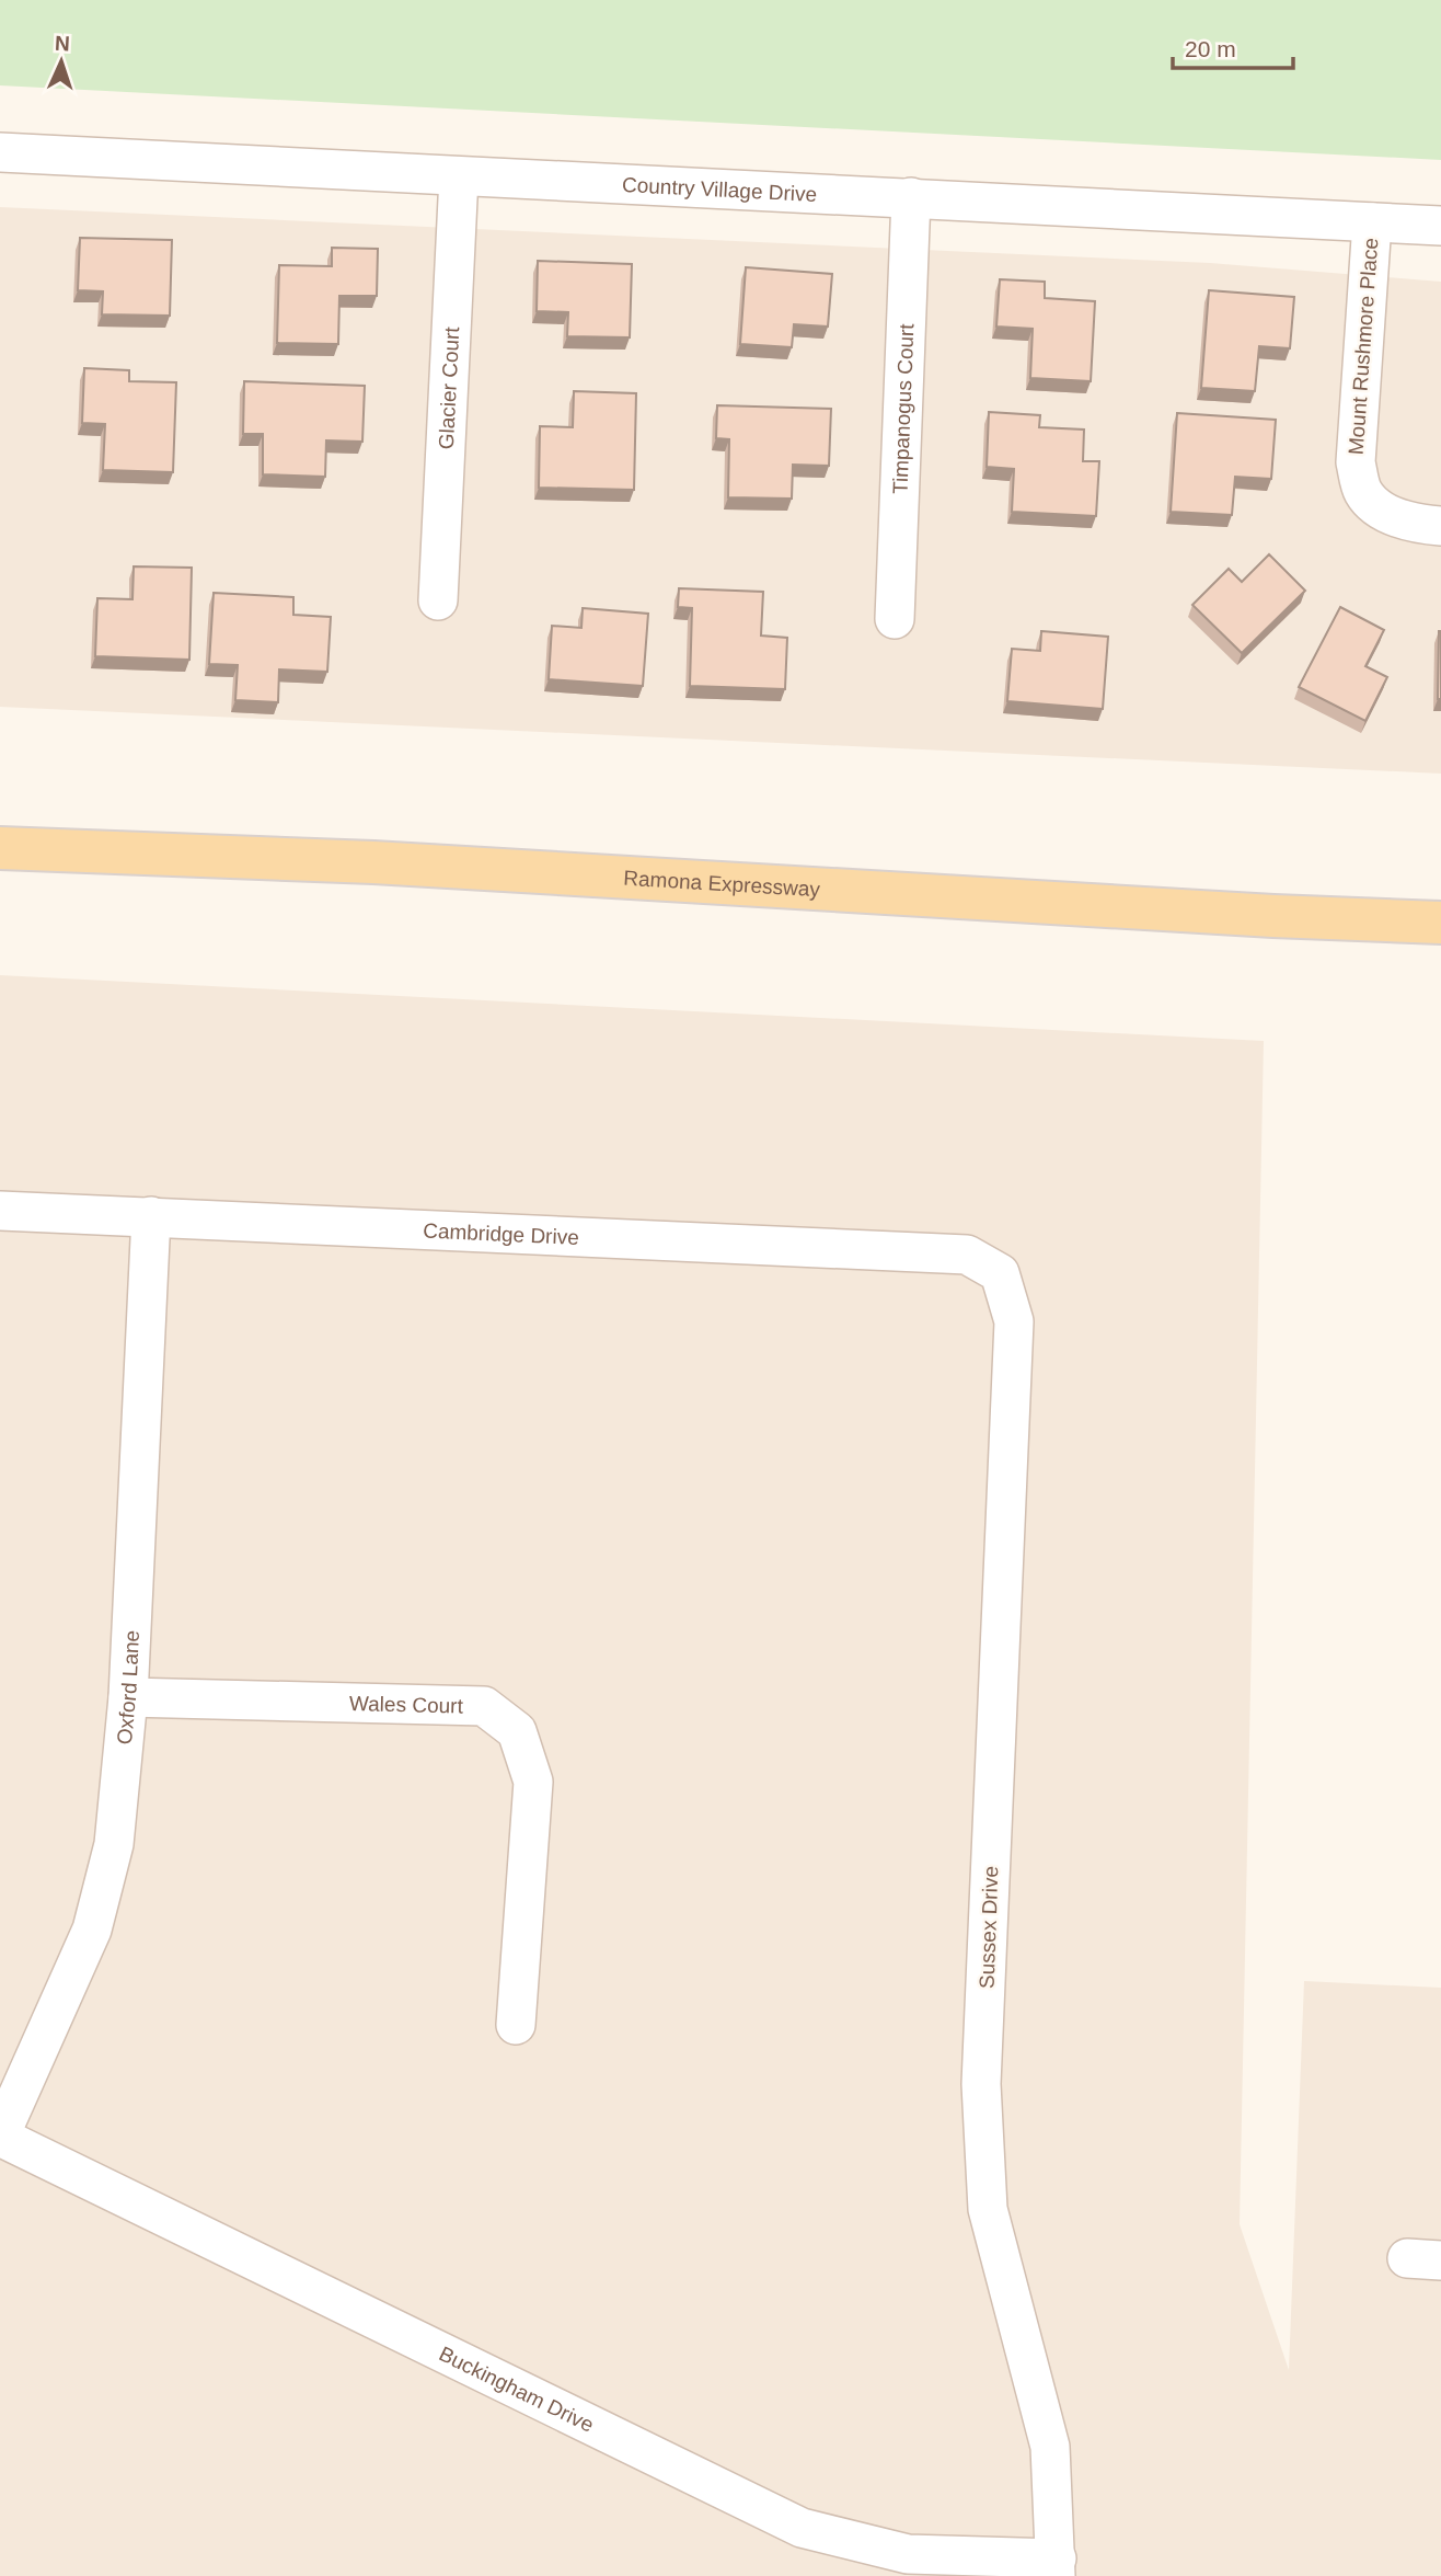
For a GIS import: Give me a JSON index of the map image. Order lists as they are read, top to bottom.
{
  "streets": {
    "main road": ["Ramona Expressway"],
    "street": [
      "Country Village Drive",
      "Mount Rushmore Place",
      "Glacier Court",
      "Timpanogus Court",
      "Cambridge Drive",
      "Oxford Lane",
      "Wales Court",
      "Sussex Drive",
      "Buckingham Drive"
    ]
  },
  "crossings": [
    ["Country Village Drive", "Mount Rushmore Place"],
    ["Country Village Drive", "Glacier Court"],
    ["Country Village Drive", "Timpanogus Court"],
    ["Cambridge Drive", "Oxford Lane"],
    ["Cambridge Drive", "Sussex Drive"],
    ["Oxford Lane", "Wales Court"],
    ["Oxford Lane", "Buckingham Drive"],
    ["Sussex Drive", "Buckingham Drive"]
  ],
  "scale_bar": "20 m",
  "north": "top"
}
